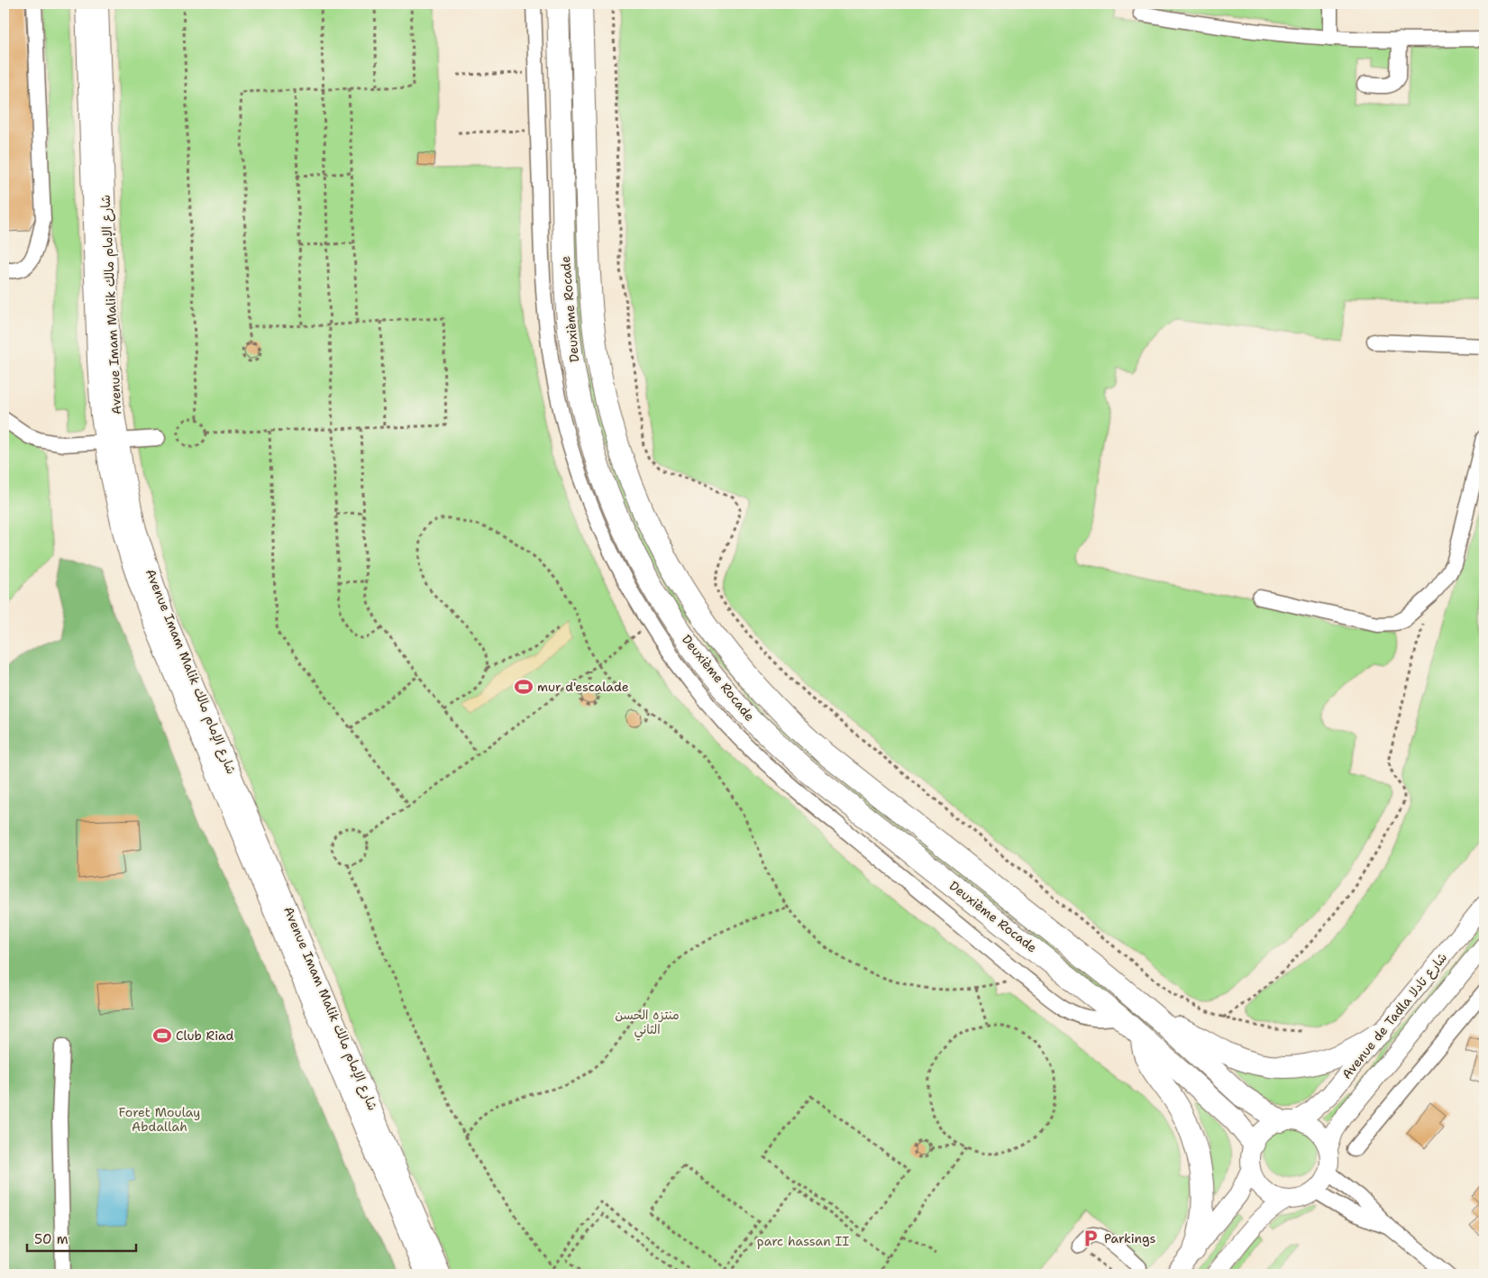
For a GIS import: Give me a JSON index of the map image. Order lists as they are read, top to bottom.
{
  "streets": {
    "highway": ["Deuxième Rocade"],
    "main road": ["Avenue Imam Malik شارع الإمام مالك", "Avenue de Tadla شارع تادلا"]
  },
  "crossings": [
    ["Deuxième Rocade", "Avenue de Tadla شارع تادلا"]
  ],
  "parks": ["منتزه الحسن الثاني", "Foret Moulay Abdallah", "parc hassan II"],
  "places": {
    "sports": ["mur d'escalade", "Club Riad"],
    "parking": ["Parkings"]
  },
  "scale_bar": "50 m"
}
